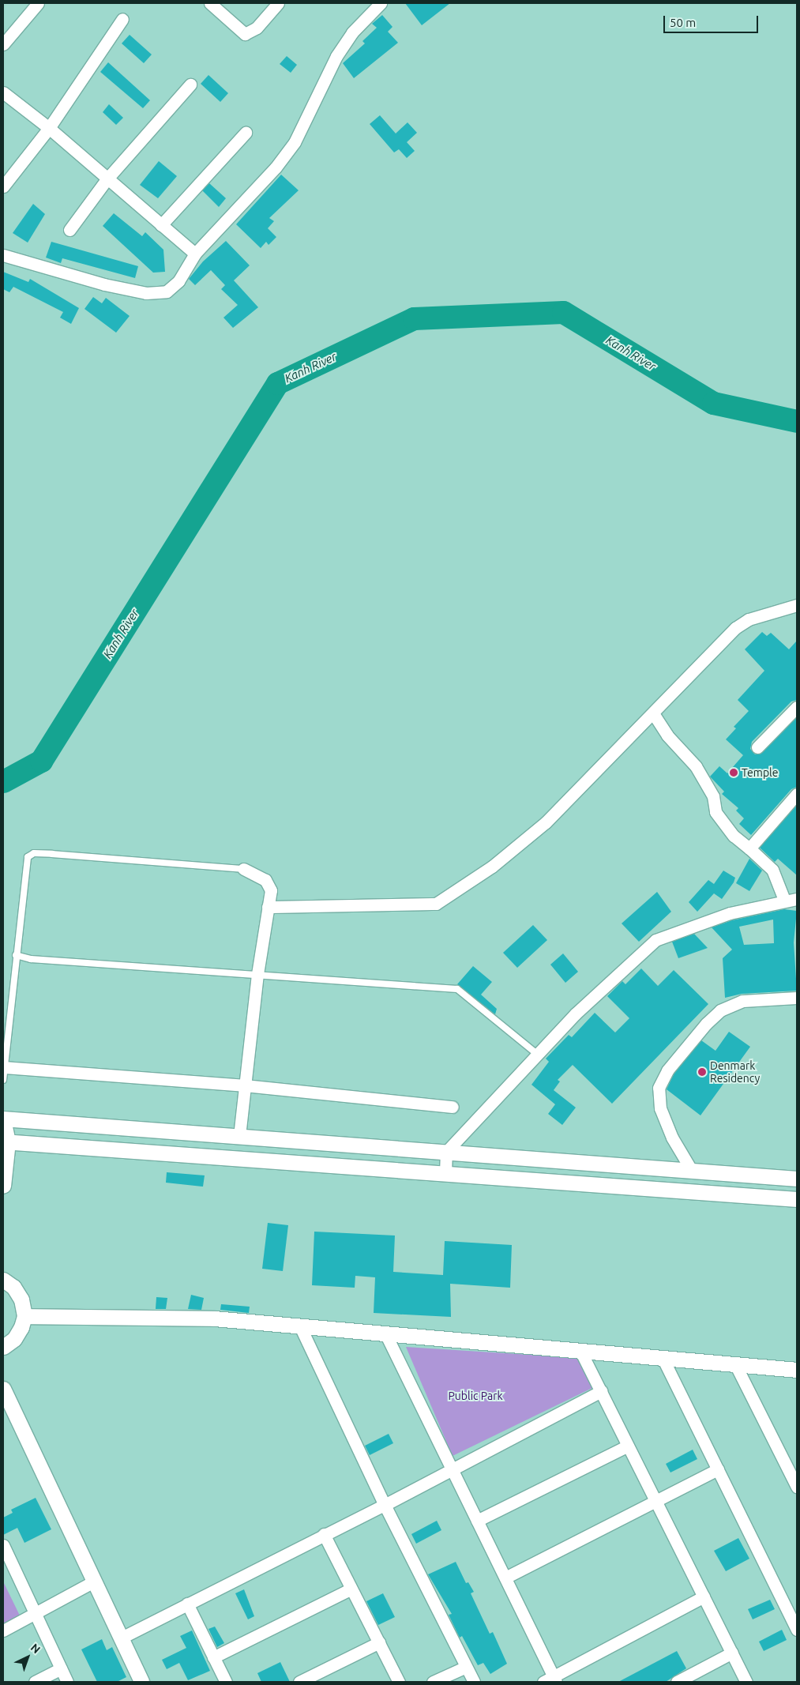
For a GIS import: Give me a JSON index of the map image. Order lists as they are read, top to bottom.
{
  "water": ["Kanh River"],
  "parks": ["Public Park"],
  "places": ["Temple", "Denmark Residency"],
  "scale_bar": "50 m",
  "north": "top right"
}
